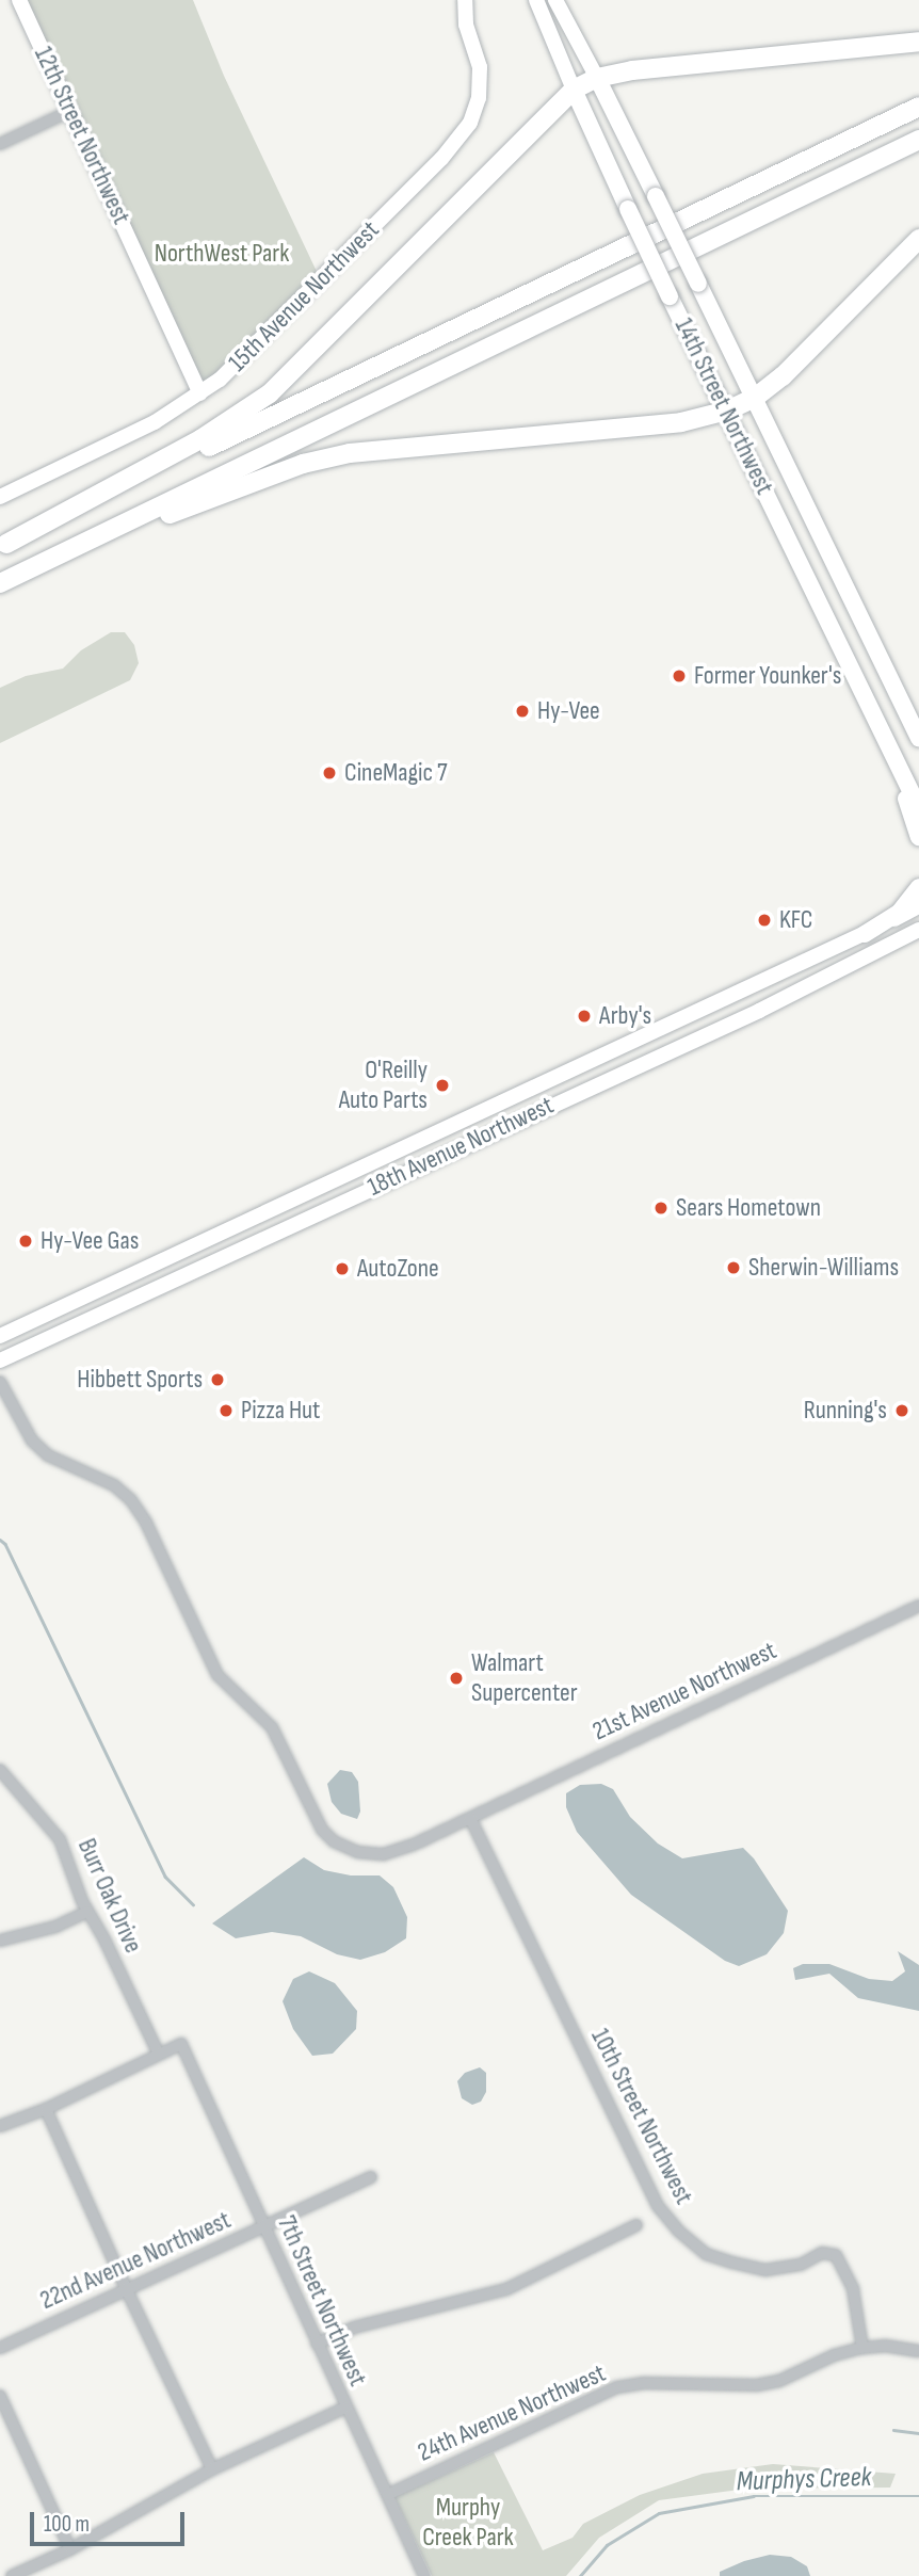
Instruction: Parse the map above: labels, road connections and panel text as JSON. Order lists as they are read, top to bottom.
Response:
{
  "streets": {
    "main road": ["14th Street Northwest"],
    "street": [
      "12th Street Northwest",
      "15th Avenue Northwest",
      "18th Avenue Northwest",
      "21st Avenue Northwest",
      "Burr Oak Drive",
      "10th Street Northwest",
      "22nd Avenue Northwest",
      "7th Street Northwest",
      "24th Avenue Northwest"
    ]
  },
  "crossings": [
    ["12th Street Northwest", "15th Avenue Northwest"],
    ["21st Avenue Northwest", "10th Street Northwest"],
    ["Burr Oak Drive", "7th Street Northwest"],
    ["10th Street Northwest", "24th Avenue Northwest"],
    ["22nd Avenue Northwest", "7th Street Northwest"],
    ["7th Street Northwest", "24th Avenue Northwest"]
  ],
  "water": ["Murphys Creek"],
  "parks": ["NorthWest Park", "Murphy Creek Park"],
  "places": [
    "Former Younker's",
    "Hy-Vee",
    "CineMagic 7",
    "KFC",
    "Arby's",
    "O'Reilly Auto Parts",
    "Sears Hometown",
    "Hy-Vee Gas",
    "Sherwin-Williams",
    "AutoZone",
    "Hibbett Sports",
    "Pizza Hut",
    "Running's",
    "Walmart Supercenter"
  ],
  "scale_bar": "100 m"
}
